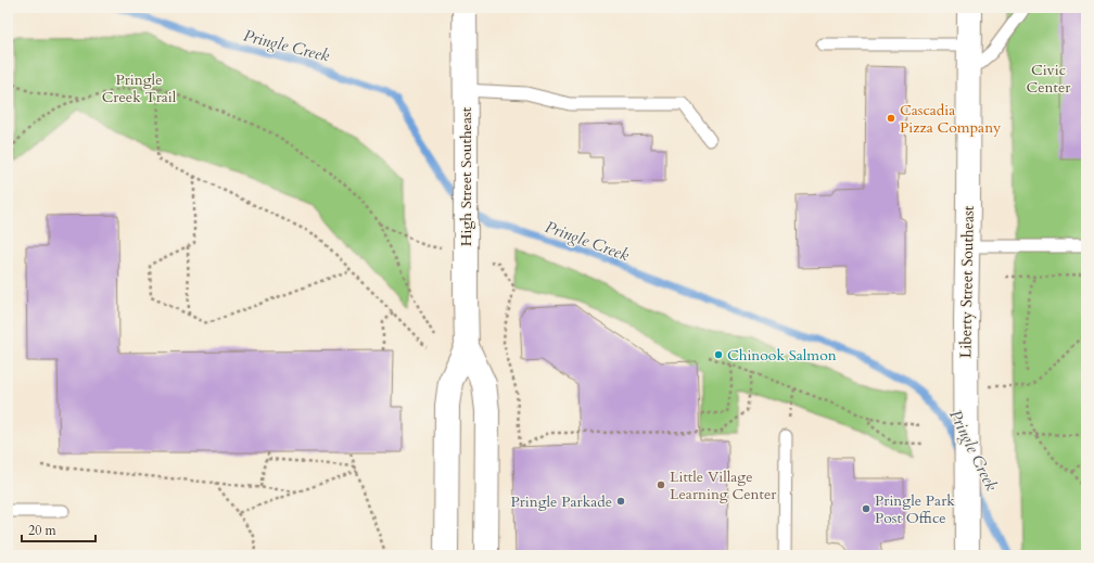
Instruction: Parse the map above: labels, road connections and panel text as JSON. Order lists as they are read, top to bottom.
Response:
{
  "streets": {
    "street": ["High Street Southeast", "Liberty Street Southeast"]
  },
  "water": ["Pringle Creek"],
  "parks": ["Civic Center", "Pringle Creek Trail"],
  "places": [
    "Cascadia Pizza Company",
    "Chinook Salmon",
    "Little Village Learning Center",
    "Pringle Parkade",
    "Pringle Park Post Office"
  ],
  "scale_bar": "20 m"
}
